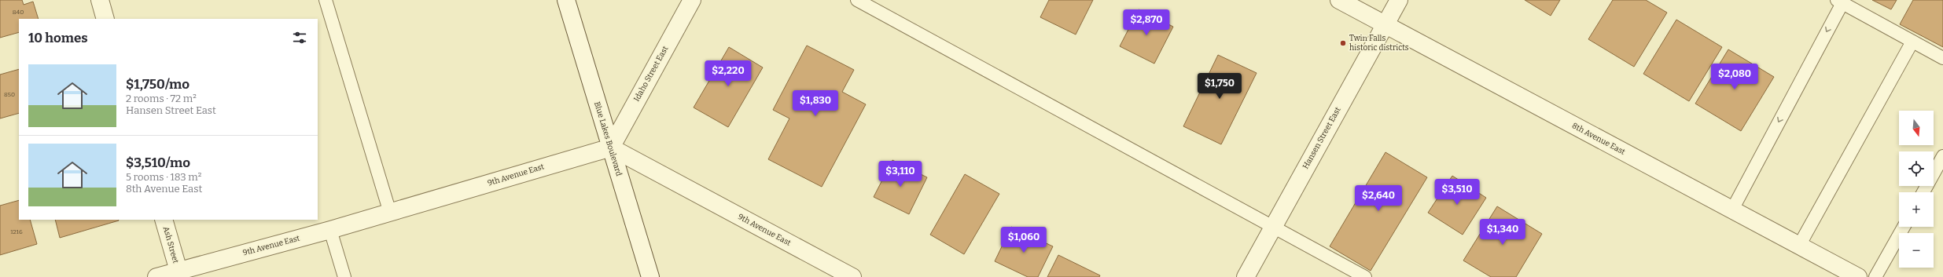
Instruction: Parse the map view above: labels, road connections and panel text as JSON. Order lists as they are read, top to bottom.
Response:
{
  "streets": {
    "street": [
      "Idaho Street East",
      "Hansen Street East",
      "Blue Lakes Boulevard",
      "8th Avenue East",
      "9th Avenue East",
      "Ash Street"
    ]
  },
  "crossings": [
    ["Idaho Street East", "Blue Lakes Boulevard"],
    ["Idaho Street East", "9th Avenue East"],
    ["Hansen Street East", "8th Avenue East"],
    ["Blue Lakes Boulevard", "9th Avenue East"],
    ["9th Avenue East", "Ash Street"]
  ],
  "places": ["Twin Falls historic districts"],
  "house_numbers": ["840", "850", "1216"],
  "north": "bottom",
  "page": {
    "price": [
      "$2,870",
      "$2,220",
      "$2,080",
      "$1,750",
      "$1,830",
      "$3,110",
      "$3,510",
      "$2,640",
      "$1,340",
      "$1,060"
    ],
    "heading": "10 homes",
    "list": [
      {
        "name": "$1,750/mo",
        "note": "2 rooms · 72 m² · Hansen Street East"
      },
      {
        "name": "$3,510/mo",
        "note": "5 rooms · 183 m² · 8th Avenue East"
      }
    ],
    "map_buttons": ["+", "−"]
  }
}
